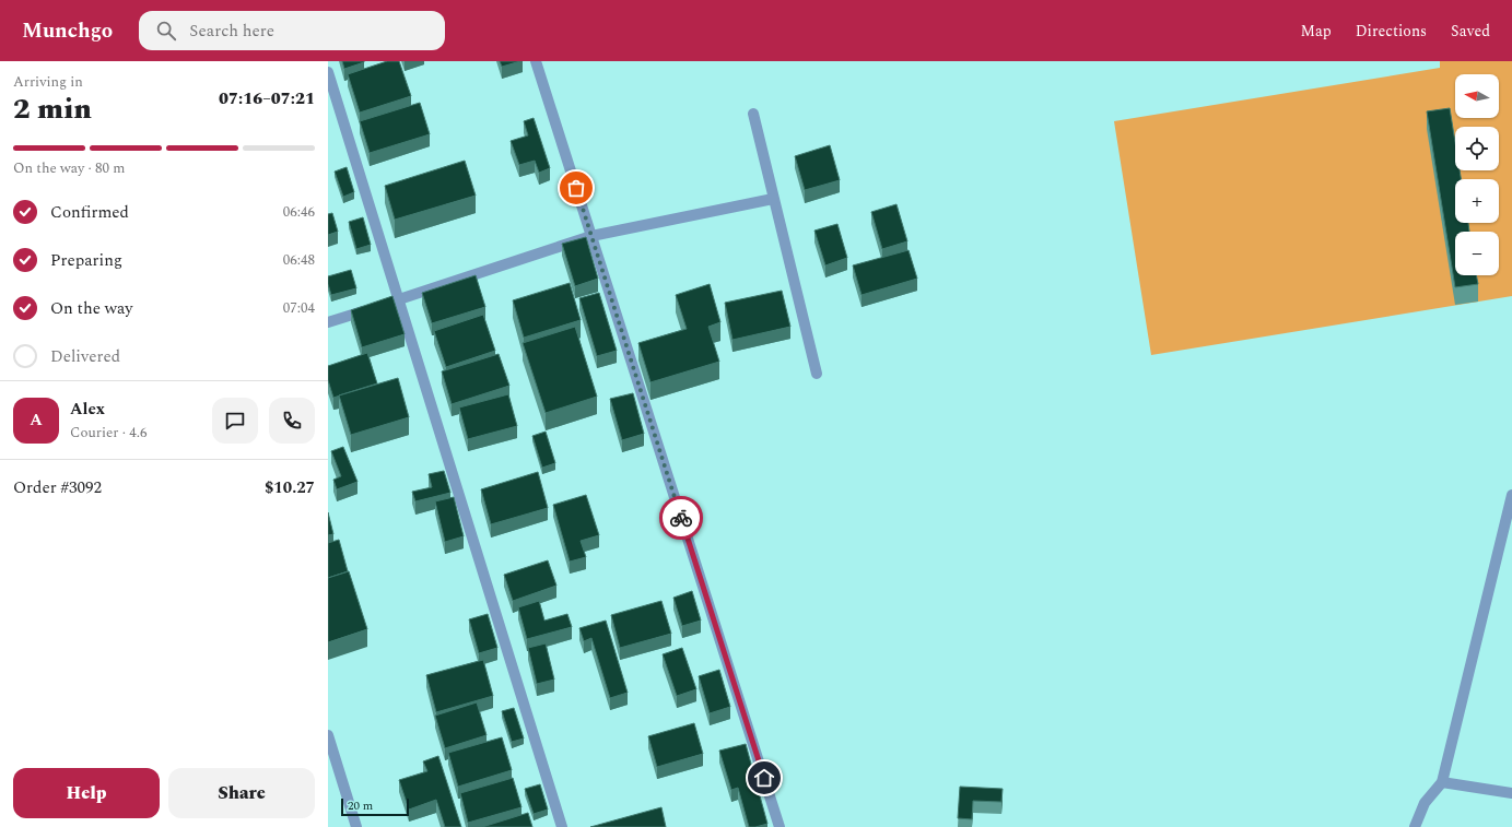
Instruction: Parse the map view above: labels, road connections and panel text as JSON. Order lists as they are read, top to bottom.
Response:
{
  "scale_bar": "20 m",
  "north": "left",
  "page": {
    "header": "Munchgo",
    "search": "Search here",
    "nav": ["Map", "Directions", "Saved"],
    "heading": ["2 min", "Arriving in", "07:16–07:21"],
    "panel": [
      "Alex",
      "Courier · 4.6",
      "Order #3092",
      "$10.27"
    ],
    "map_buttons": ["+", "−"],
    "bar": "On the way · 80 m",
    "list": [
      ["Confirmed", "06:46"],
      ["Preparing", "06:48"],
      ["On the way", "07:04"],
      "Delivered"
    ],
    "round": "A",
    "buttons": ["Help", "Share"],
    "scale": "20 m"
  }
}
